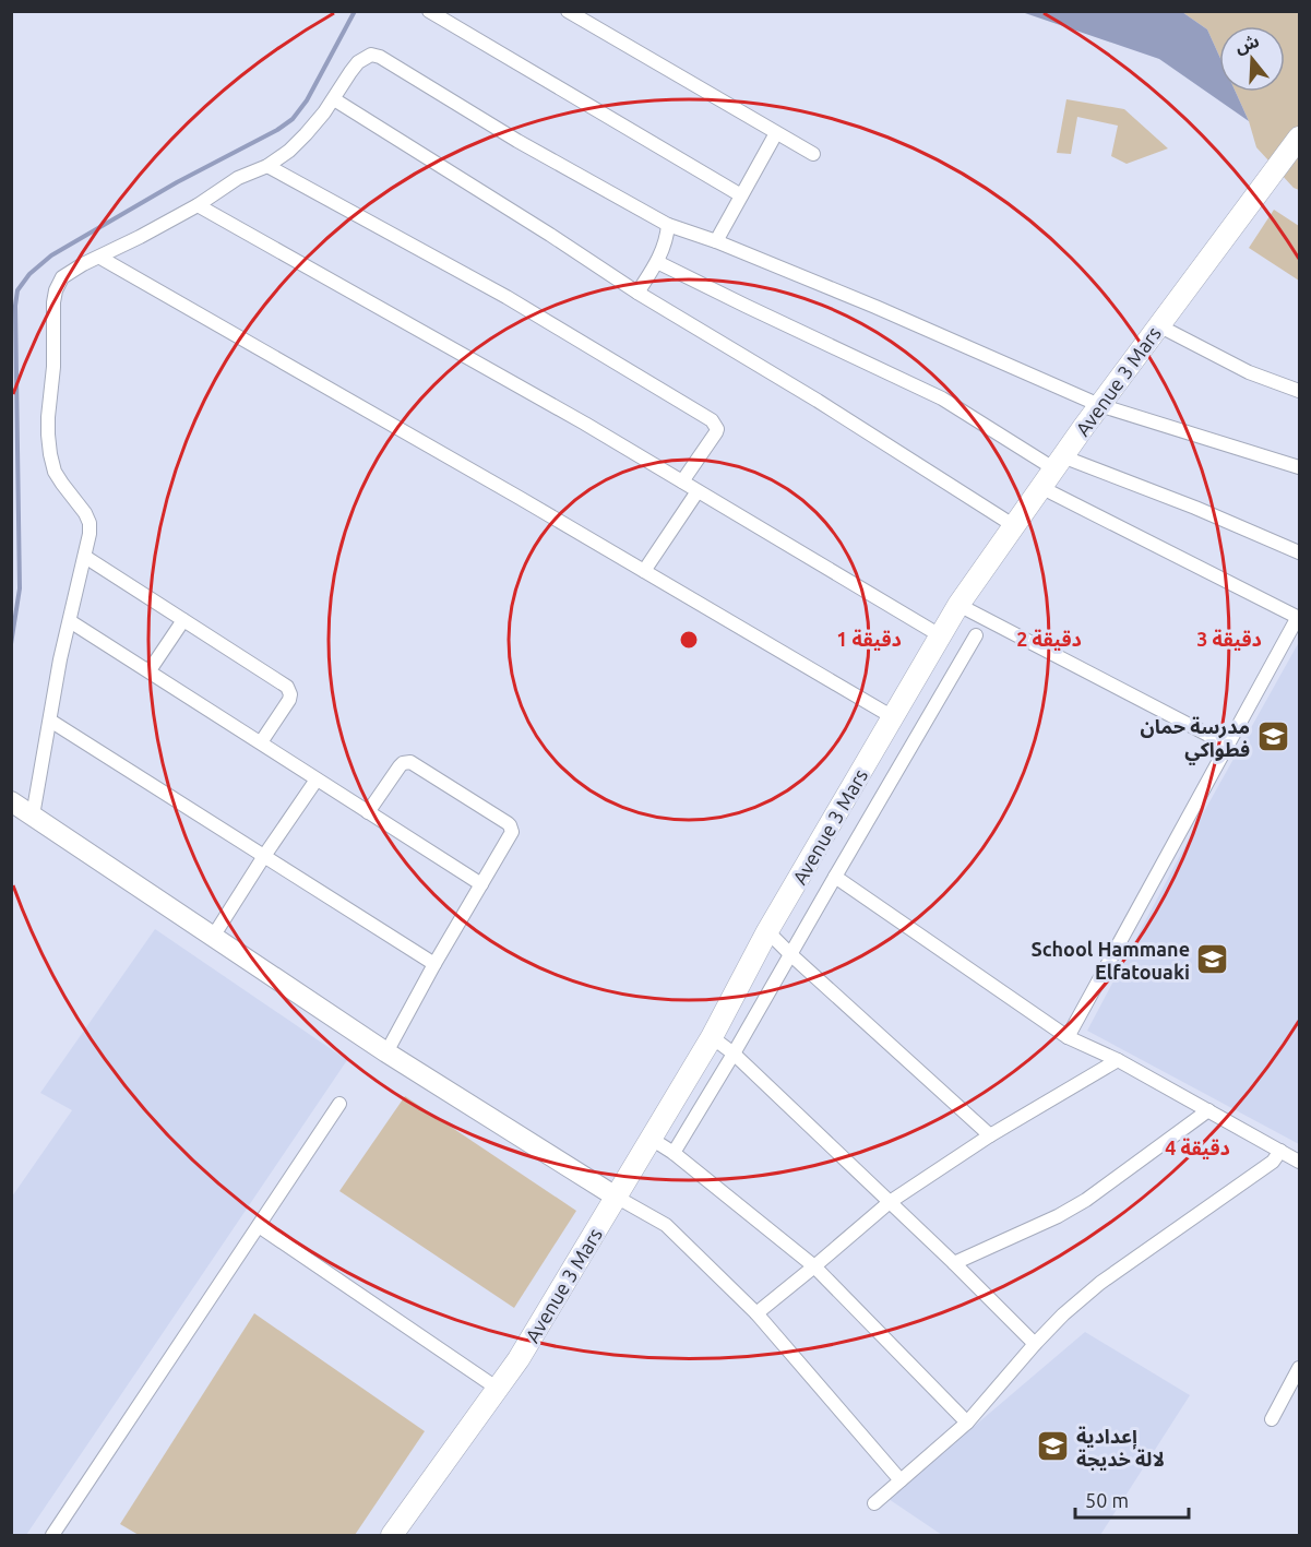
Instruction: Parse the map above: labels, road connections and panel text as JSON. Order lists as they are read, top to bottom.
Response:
{
  "streets": {
    "main road": ["Avenue 3 Mars"]
  },
  "places": {
    "school or university": ["مدرسة حمان فطواكي", "School Hammane Elfatouaki", "إعدادية لالة خديجة"]
  },
  "scale_bar": "50 m",
  "north": "top",
  "rings": [
    "1 دقيقة",
    "2 دقيقة",
    "3 دقيقة",
    "4 دقيقة"
  ]
}
